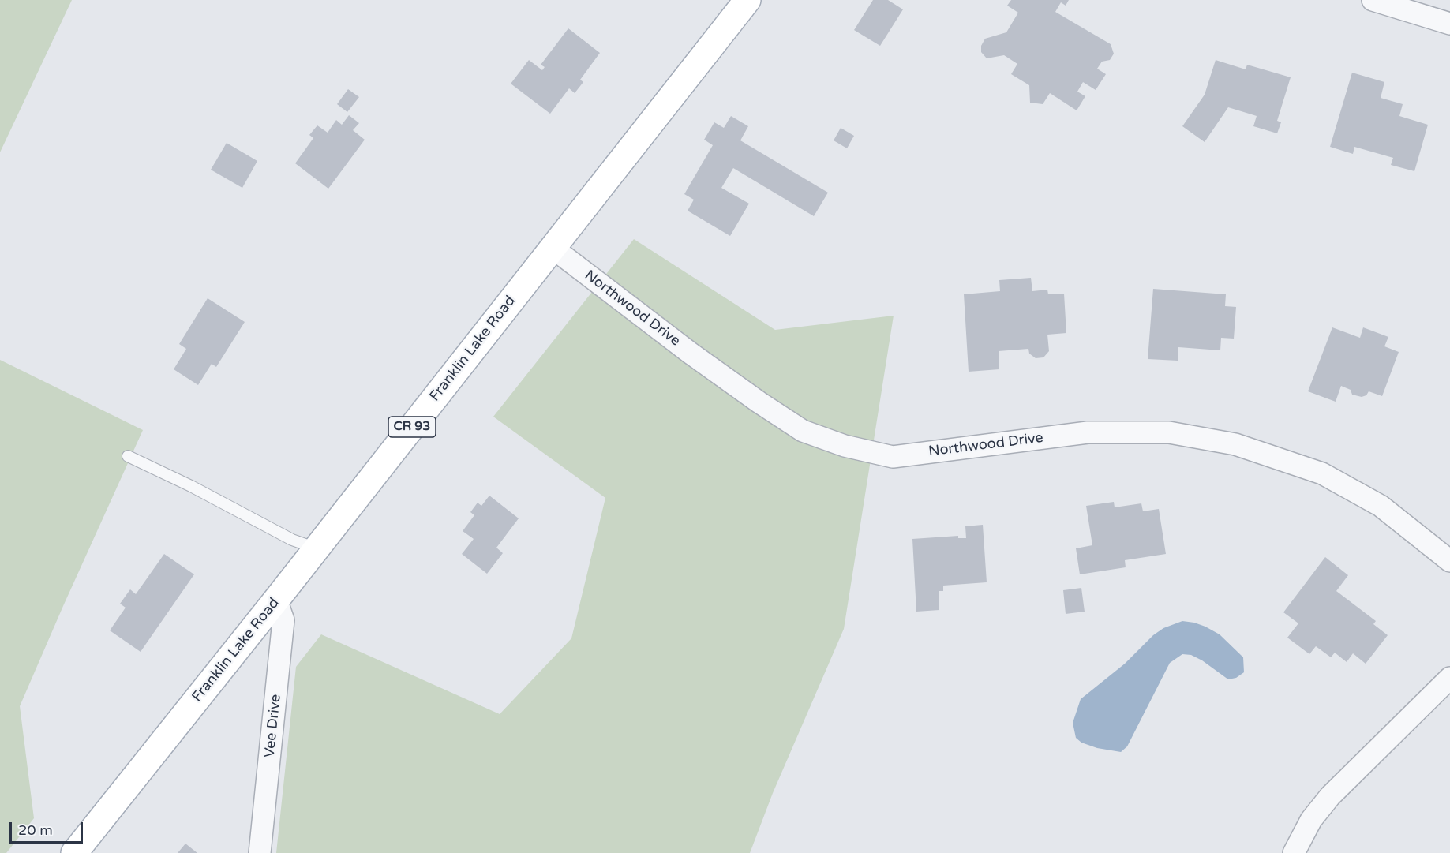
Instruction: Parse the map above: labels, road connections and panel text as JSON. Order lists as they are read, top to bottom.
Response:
{
  "streets": {
    "main road": ["Franklin Lake Road", "CR 93"],
    "street": ["Northwood Drive", "Vee Drive"]
  },
  "crossings": [
    ["Northwood Drive", "Franklin Lake Road"],
    ["Franklin Lake Road", "Vee Drive"]
  ],
  "scale_bar": "20 m"
}
